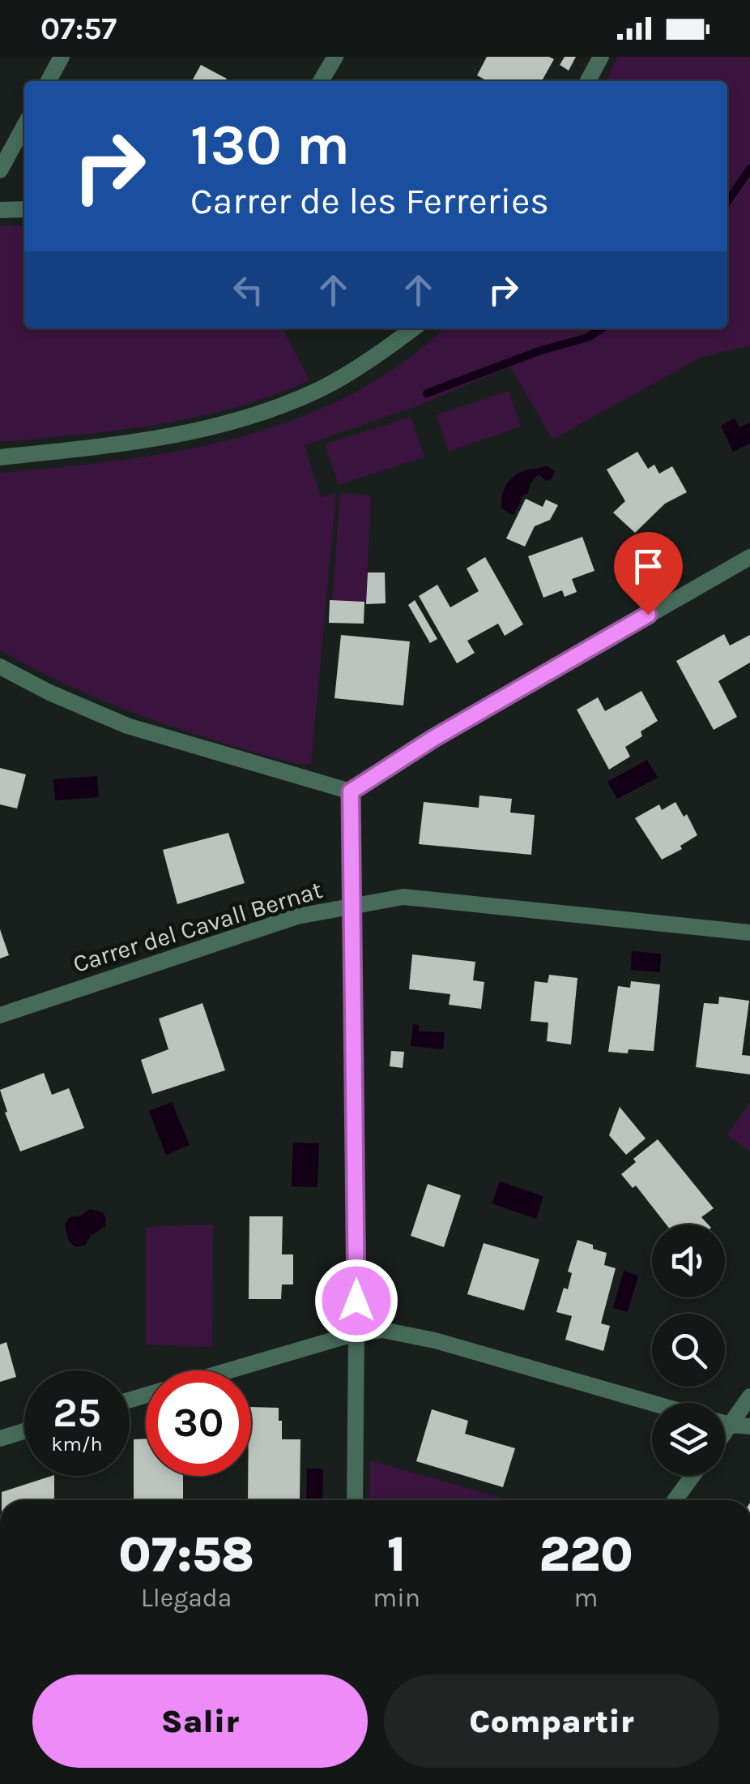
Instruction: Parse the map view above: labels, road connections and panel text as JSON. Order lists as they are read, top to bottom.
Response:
{
  "streets": {
    "street": ["Carrer del Cavall Bernat"]
  },
  "page": {
    "status": "07:57",
    "turn": ["130 m", "Carrer de les Ferreries"],
    "speed": "25 km/h",
    "limit": "30",
    "eta": [
      "07:58",
      "Llegada",
      "1",
      "min",
      "220",
      "m"
    ],
    "buttons": ["Salir", "Compartir"]
  }
}
